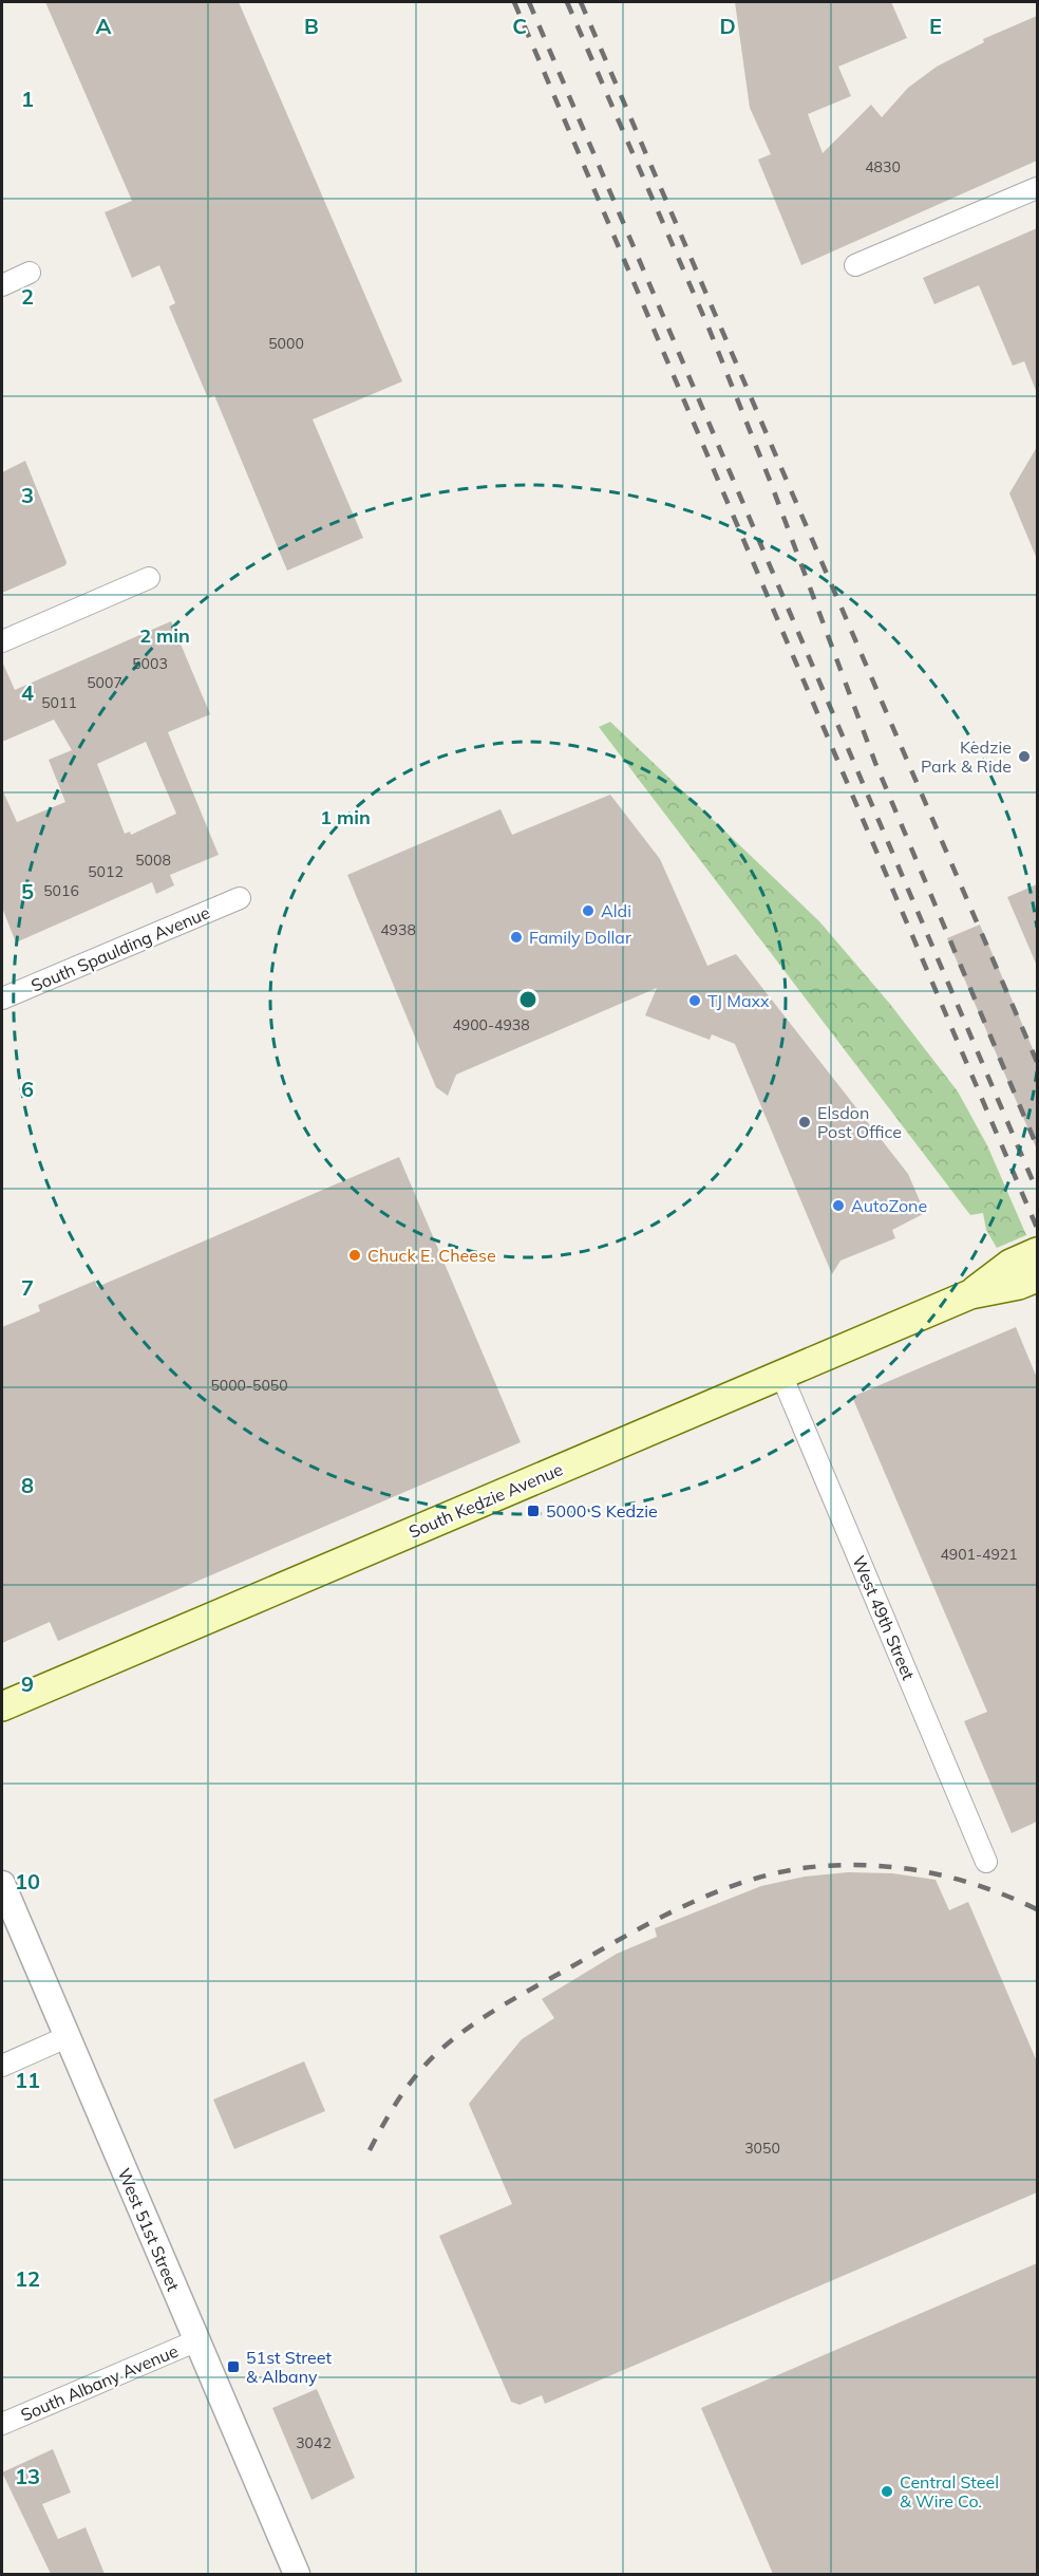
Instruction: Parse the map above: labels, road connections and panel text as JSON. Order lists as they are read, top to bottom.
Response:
{
  "streets": {
    "main road": ["South Kedzie Avenue"],
    "street": [
      "South Spaulding Avenue",
      "West 49th Street",
      "West 51st Street",
      "South Albany Avenue"
    ]
  },
  "crossings": [
    ["South Kedzie Avenue", "West 49th Street"],
    ["West 51st Street", "South Albany Avenue"]
  ],
  "places": {
    "other": [
      "Kedzie Park & Ride",
      "Aldi",
      "Family Dollar",
      "TJ Maxx",
      "Elsdon Post Office",
      "AutoZone",
      "Chuck E. Cheese",
      "Central Steel & Wire Co."
    ],
    "transit": ["5000 S Kedzie", "51st Street & Albany"]
  },
  "house_numbers": [
    "4830",
    "5000",
    "5003",
    "5007",
    "5011",
    "5008",
    "5012",
    "5016",
    "4938",
    "4900-4938",
    "5000-5050",
    "4901-4921",
    "3050",
    "3042"
  ],
  "grid": {
    "columns": [
      "A",
      "B",
      "C",
      "D",
      "E"
    ],
    "rows": [
      "1",
      "2",
      "3",
      "4",
      "5",
      "6",
      "7",
      "8",
      "9",
      "10",
      "11",
      "12",
      "13"
    ]
  },
  "rings": ["2 min", "1 min"]
}
